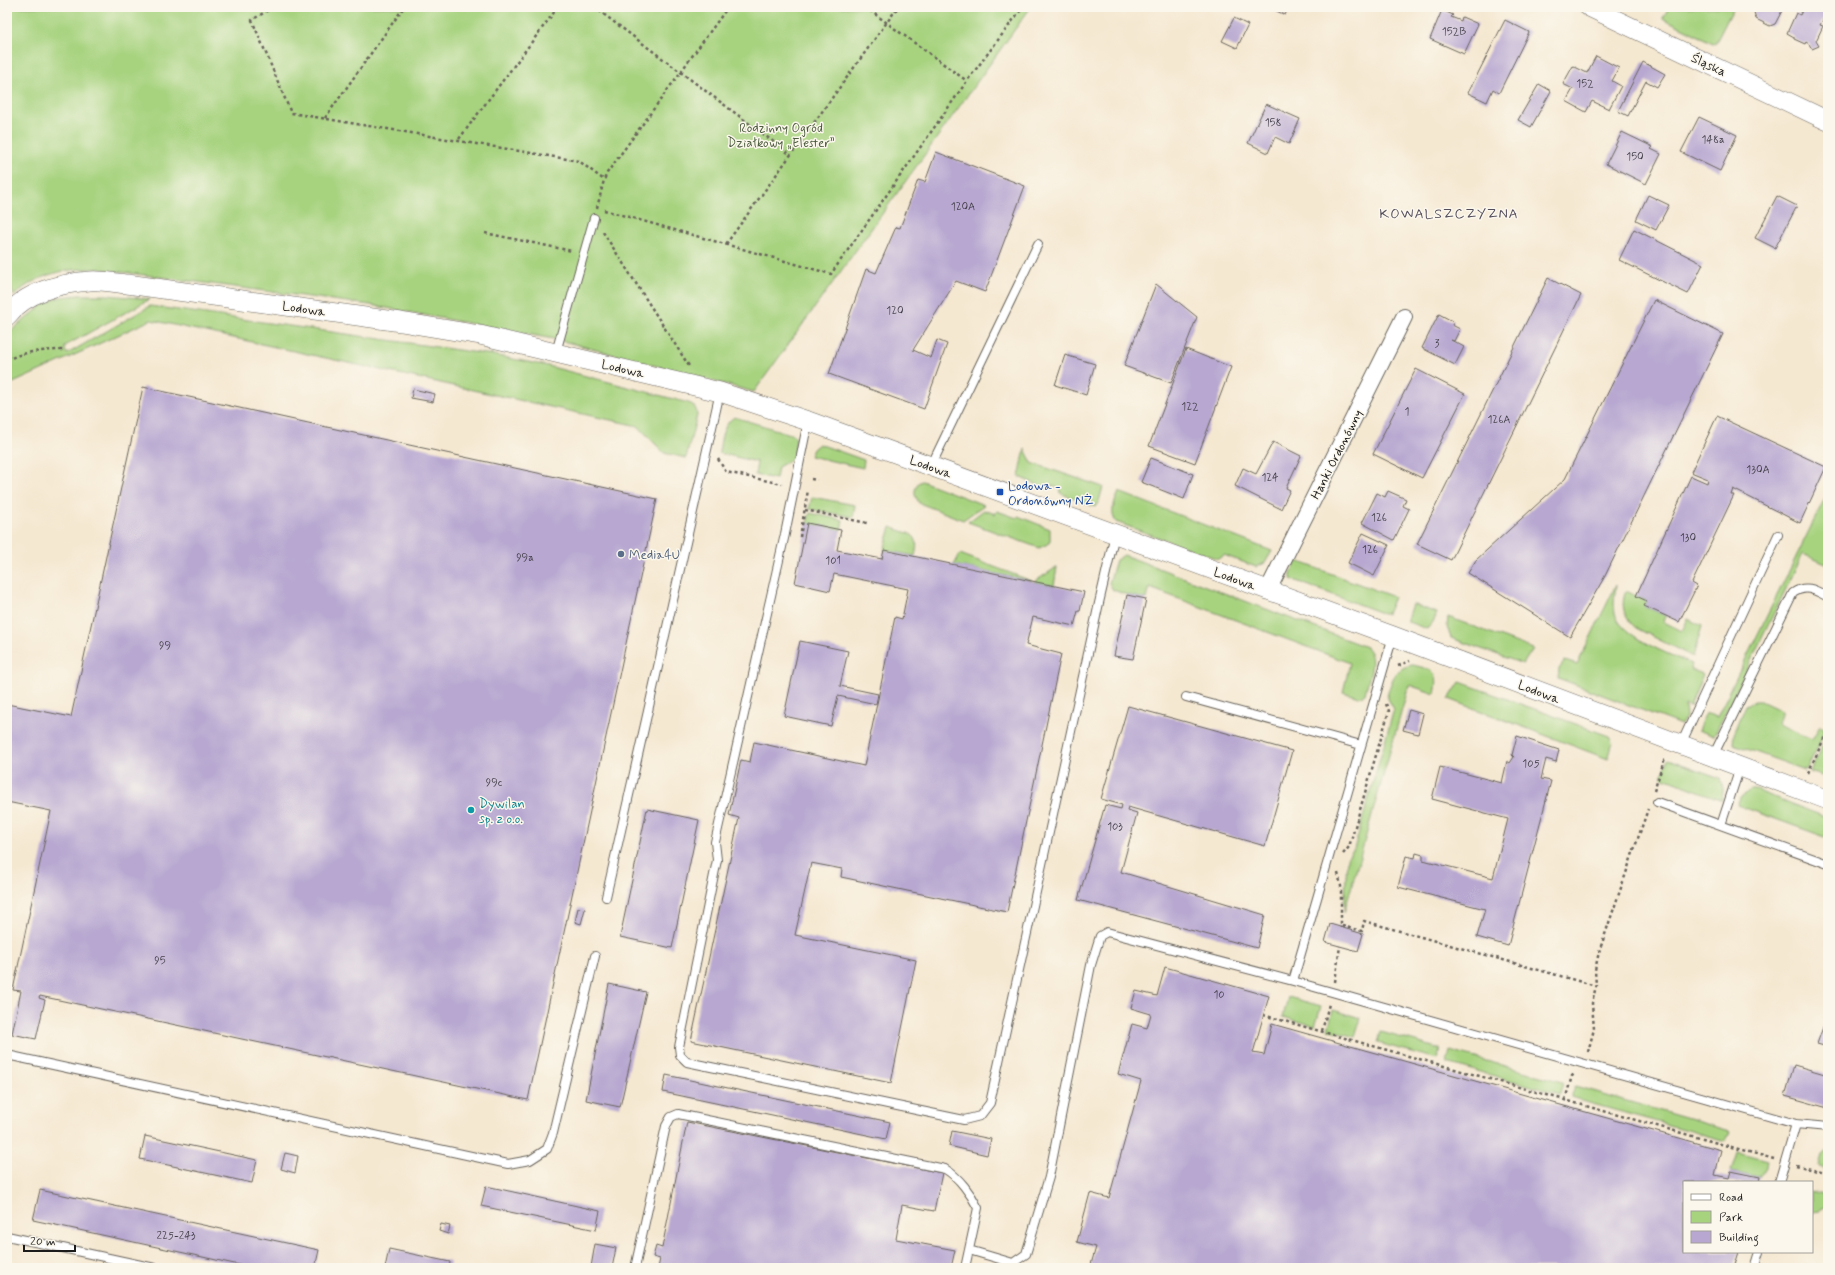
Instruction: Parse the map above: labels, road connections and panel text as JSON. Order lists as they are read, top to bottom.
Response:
{
  "streets": {
    "street": ["Śląska", "Lodowa", "Hanki Ordonówny"]
  },
  "crossings": [
    ["Lodowa", "Hanki Ordonówny"]
  ],
  "districts": ["KOWALSZCZYZNA"],
  "parks": ["Rodzinny Ogród Działkowy „Elester”"],
  "places": {
    "transit": ["Lodowa - Ordonówny NŻ"],
    "other": ["Media4U", "Dywilan sp. z o.o."]
  },
  "house_numbers": [
    "152B",
    "152",
    "158",
    "148a",
    "150",
    "120A",
    "120",
    "3",
    "122",
    "1",
    "126A",
    "130A",
    "124",
    "126",
    "130",
    "126",
    "99a",
    "101",
    "99",
    "105",
    "99c",
    "103",
    "95",
    "10",
    "225-243"
  ],
  "legend": ["Road", "Park", "Building"],
  "scale_bar": "20 m"
}
